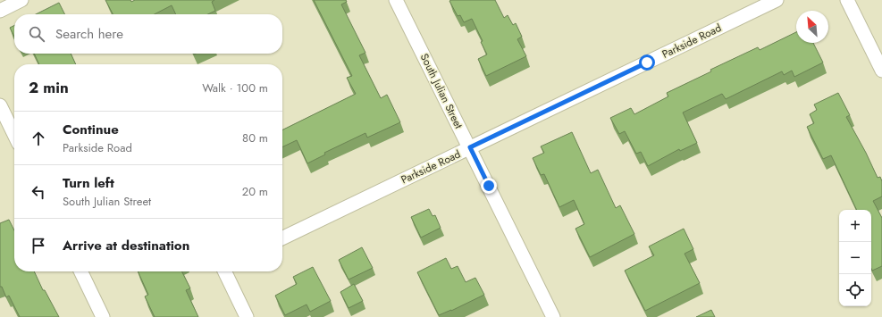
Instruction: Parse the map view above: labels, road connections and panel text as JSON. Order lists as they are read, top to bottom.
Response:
{
  "streets": {
    "street": ["Parkside Road", "South Julian Street"]
  },
  "crossings": [
    ["Parkside Road", "South Julian Street"]
  ],
  "north": "top left",
  "page": {
    "search": "Search here",
    "heading": ["2 min", "Walk · 100 m"],
    "list": [
      ["Continue", "Parkside Road", "80 m"],
      ["Turn left", "South Julian Street", "20 m"],
      "Arrive at destination"
    ],
    "map_buttons": ["+", "−"]
  }
}
